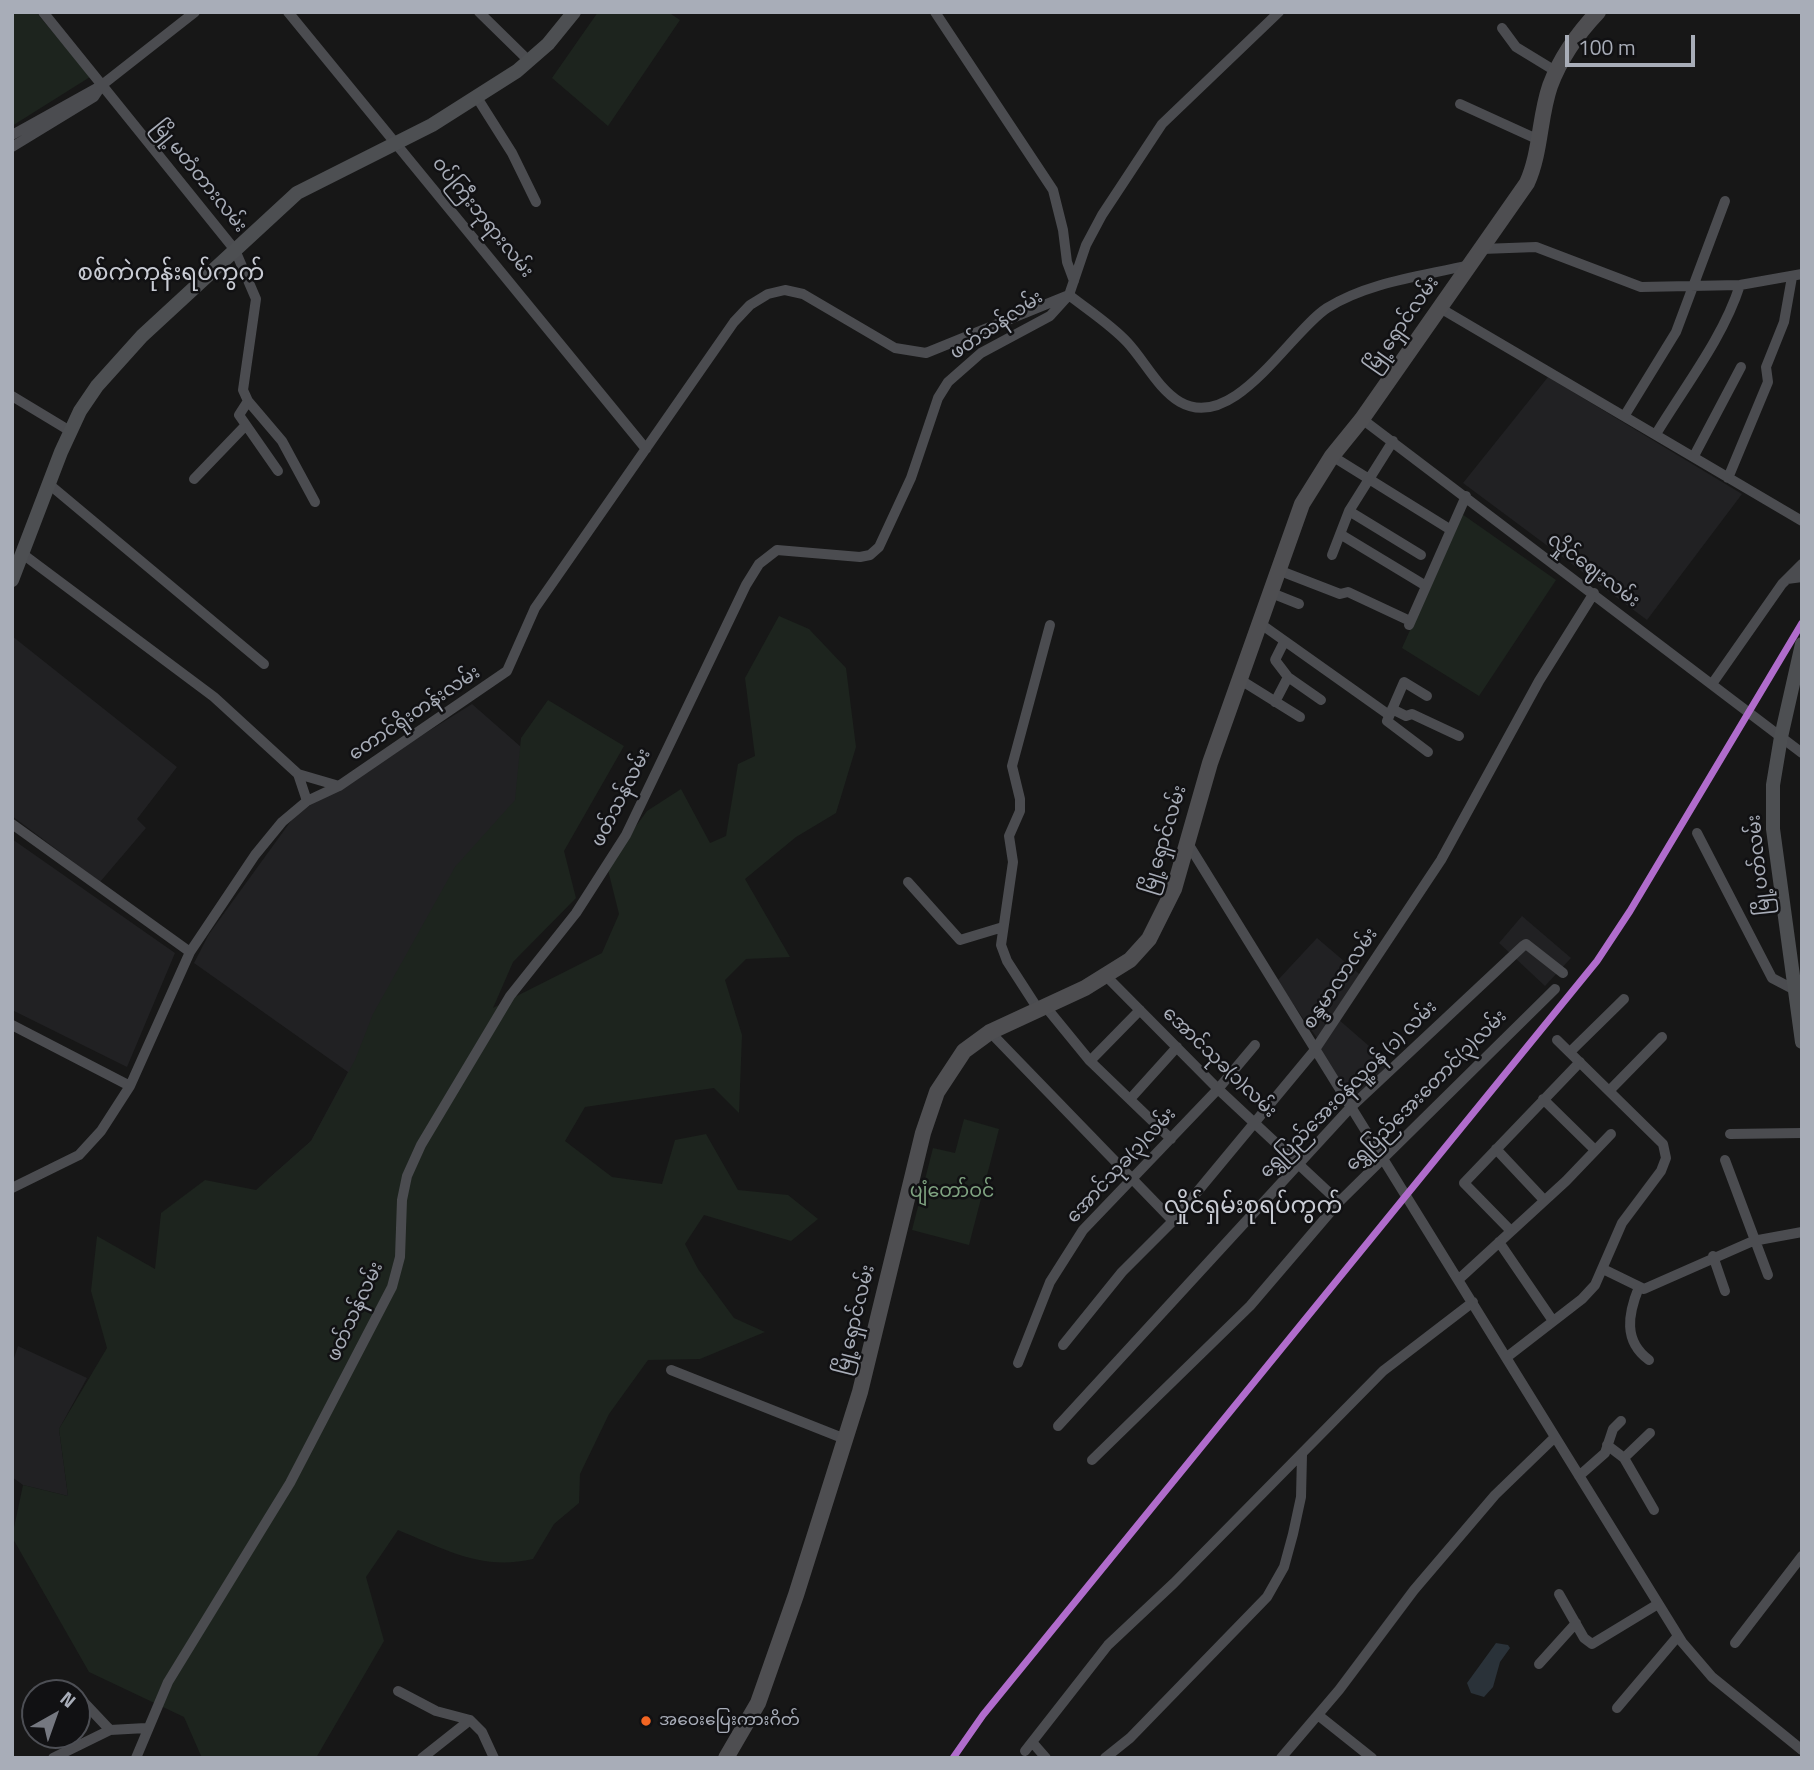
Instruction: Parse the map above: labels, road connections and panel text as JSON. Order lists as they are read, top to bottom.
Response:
{
  "streets": {
    "highway": ["မြို့ရှောင်လမ်း"],
    "main road": ["မြို့ပတ်လမ်း"],
    "street": [
      "မြို့မတံတားလမ်း",
      "ဝပ်ကြီးဘုရားလမ်း",
      "ဖတ်သန်လမ်း",
      "လှိုင်ဈေးလမ်း",
      "တောင်ရိုးတန်းလမ်း",
      "စန္ဒမာလာလမ်း",
      "အောင်သုခ(၁)လမ်း",
      "ရွှေပြည်အေးဝန်လူ့ဝန် (၁) လမ်း",
      "ရွှေပြည်အေးတောင်(၃)လမ်း",
      "အောင်သုခ(၃)လမ်း"
    ]
  },
  "crossings": [
    ["ဝပ်ကြီးဘုရားလမ်း", "တောင်ရိုးတန်းလမ်း"],
    ["မြို့ရှောင်လမ်း", "လှိုင်ဈေးလမ်း"],
    ["မြို့ရှောင်လမ်း", "အောင်သုခ(၁)လမ်း"],
    ["ဖတ်သန်လမ်း", "တောင်ရိုးတန်းလမ်း"],
    ["လှိုင်ဈေးလမ်း", "မြို့ပတ်လမ်း"],
    ["လှိုင်ဈေးလမ်း", "စန္ဒမာလာလမ်း"],
    ["စန္ဒမာလာလမ်း", "အောင်သုခ(၁)လမ်း"],
    ["အောင်သုခ(၁)လမ်း", "ရွှေပြည်အေးဝန်လူ့ဝန် (၁) လမ်း"],
    ["အောင်သုခ(၁)လမ်း", "ရွှေပြည်အေးတောင်(၃)လမ်း"],
    ["အောင်သုခ(၁)လမ်း", "အောင်သုခ(၃)လမ်း"]
  ],
  "districts": ["စစ်ကဲကုန်းရပ်ကွက်", "လှိုင်ရှမ်းစုရပ်ကွက်"],
  "parks": ["ပျံတော်ဝင်"],
  "places": ["အဝေးပြေးကားဂိတ်"],
  "scale_bar": "100 m",
  "north": "top right"
}
